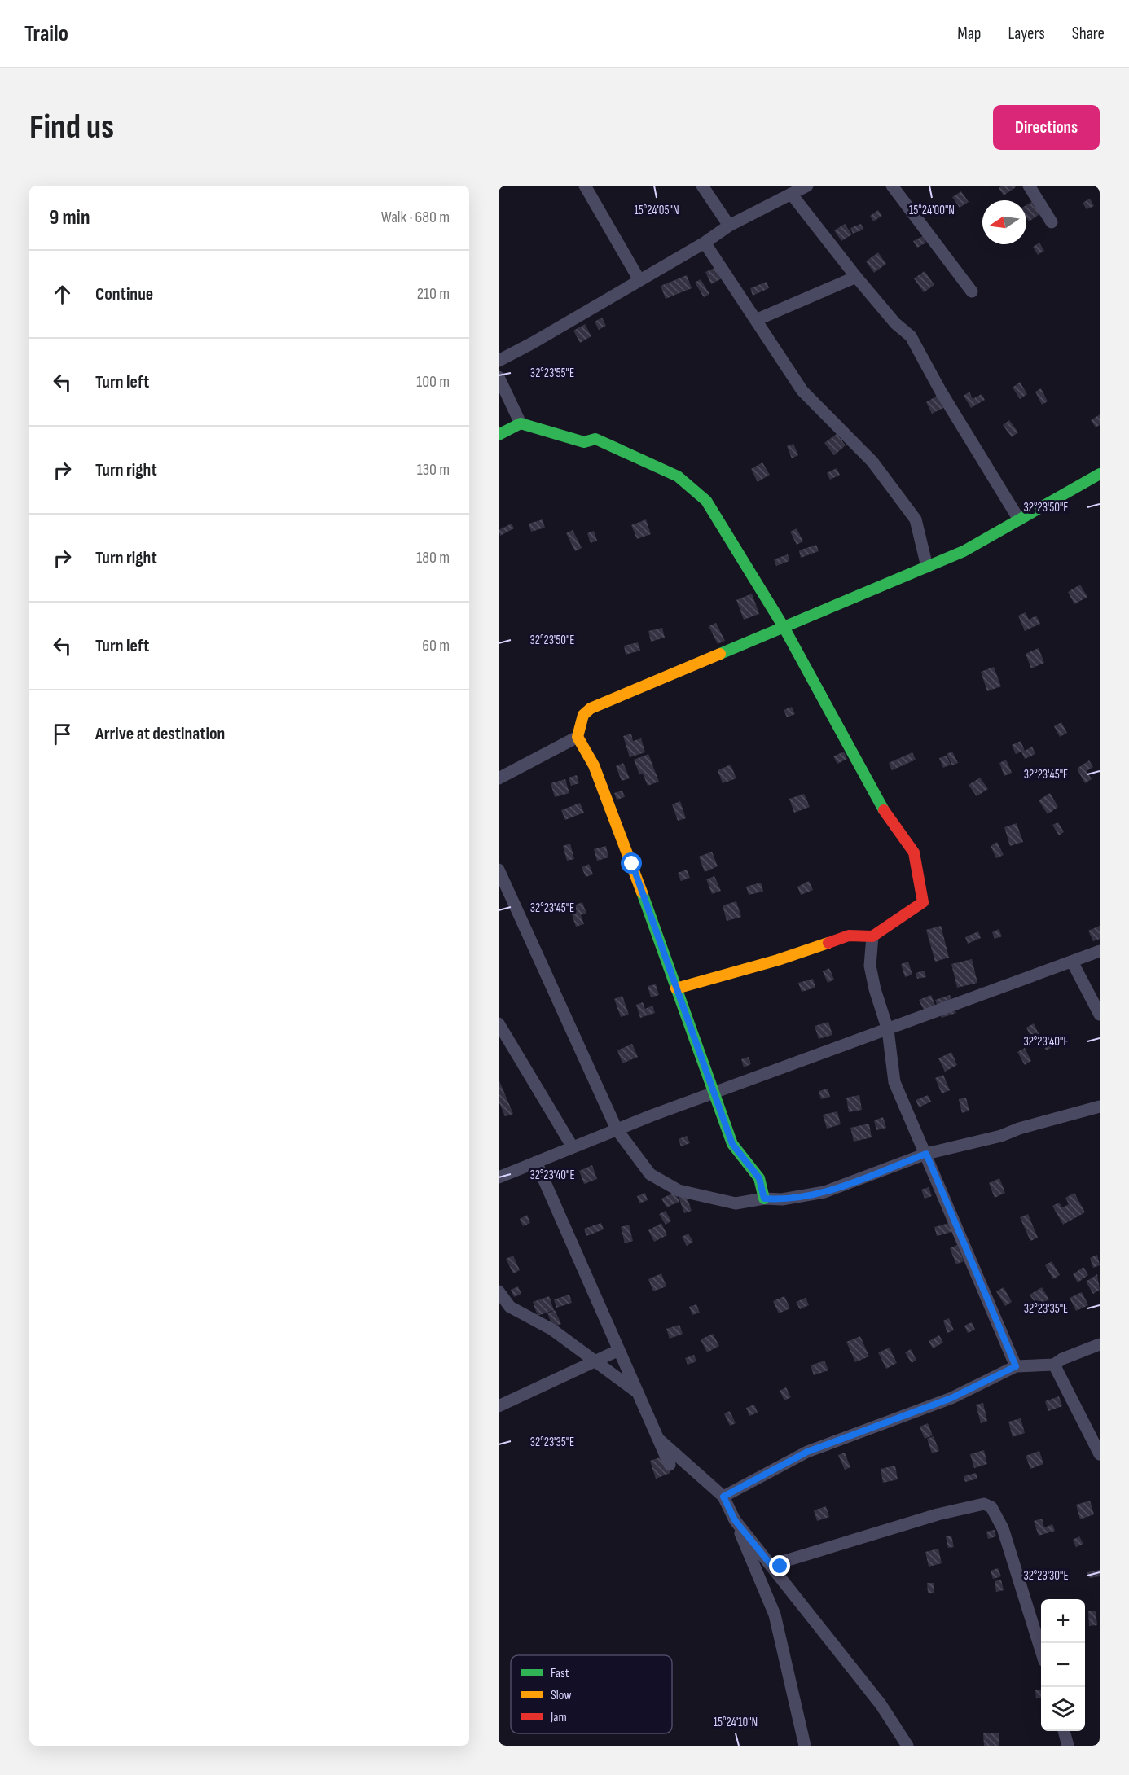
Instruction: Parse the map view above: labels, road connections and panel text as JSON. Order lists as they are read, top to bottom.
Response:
{
  "legend": ["Fast", "Slow", "Jam"],
  "north": "left",
  "page": {
    "header": "Trailo",
    "nav": ["Map", "Layers", "Share"],
    "buttons": "Directions",
    "title": "Find us",
    "heading": ["9 min", "Walk · 680 m"],
    "list": [
      ["Continue", "210 m"],
      ["Turn left", "100 m"],
      ["Turn right", "130 m"],
      ["Turn right", "180 m"],
      ["Turn left", "60 m"],
      "Arrive at destination"
    ],
    "map_buttons": ["+", "−"]
  },
  "coordinates": [
    "15°24'05\"N",
    "15°24'00\"N",
    "32°23'55\"E",
    "32°23'50\"E",
    "32°23'45\"E",
    "32°23'40\"E",
    "32°23'35\"E",
    "32°23'30\"E",
    "15°24'10\"N"
  ]
}
